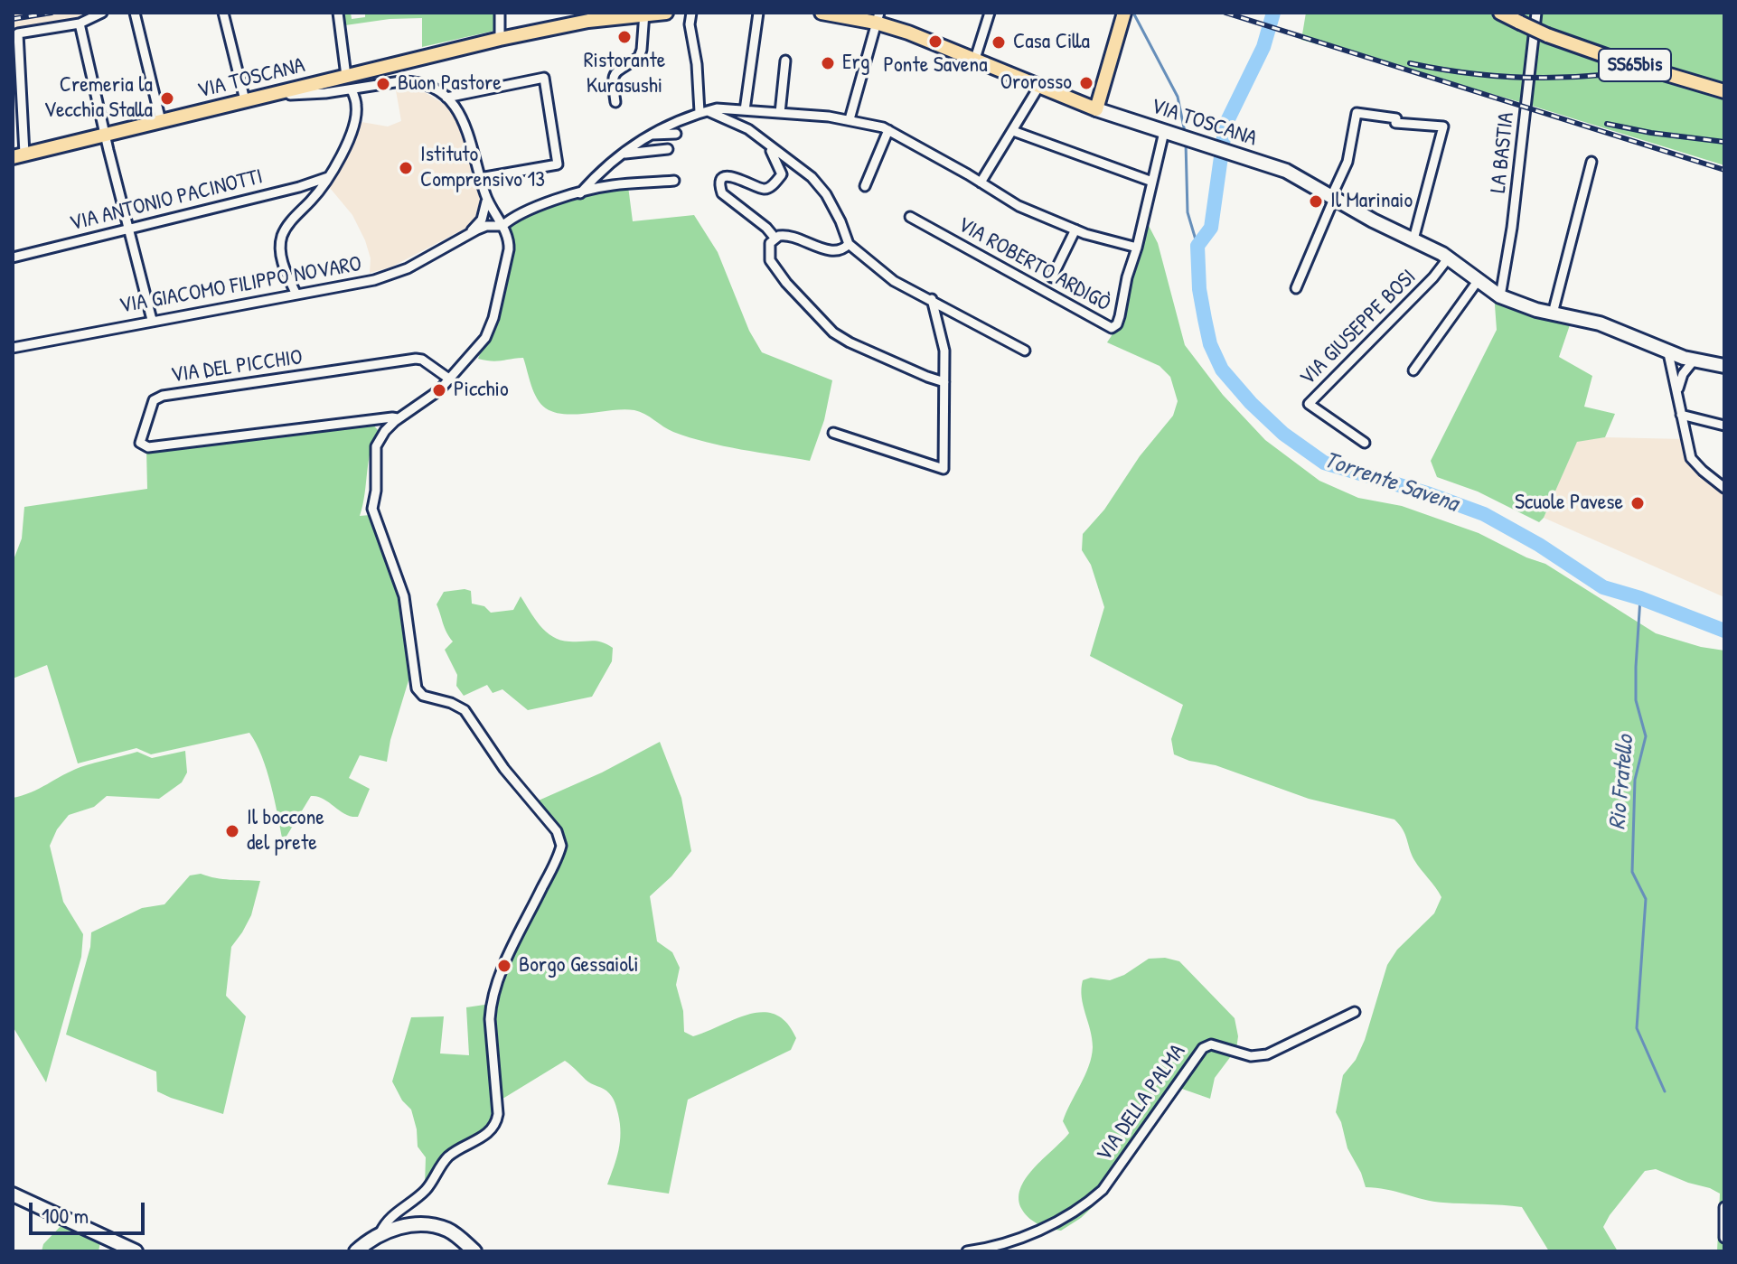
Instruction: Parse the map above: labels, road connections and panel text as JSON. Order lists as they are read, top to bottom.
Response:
{
  "streets": {
    "main road": ["SS65bis", "VIA TOSCANA"],
    "street": [
      "LA BASTIA",
      "VIA ANTONIO PACINOTTI",
      "VIA ROBERTO ARDIGÒ",
      "VIA GIACOMO FILIPPO NOVARO",
      "VIA GIUSEPPE BOSI",
      "VIA DEL PICCHIO",
      "VIA DELLA PALMA"
    ]
  },
  "crossings": [
    ["VIA TOSCANA", "LA BASTIA"],
    ["VIA TOSCANA", "VIA ROBERTO ARDIGÒ"],
    ["VIA TOSCANA", "VIA GIUSEPPE BOSI"]
  ],
  "water": ["Torrente Savena", "Rio Fratello"],
  "places": [
    "Ristorante Kurasushi",
    "Ponte Savena",
    "Casa Cilla",
    "Erg",
    "Ororosso",
    "Buon Pastore",
    "Cremeria la Vecchia Stalla",
    "Istituto Comprensivo 13",
    "Il Marinaio",
    "Picchio",
    "Scuole Pavese",
    "Il boccone del prete",
    "Borgo Gessaioli"
  ],
  "scale_bar": "100 m"
}
